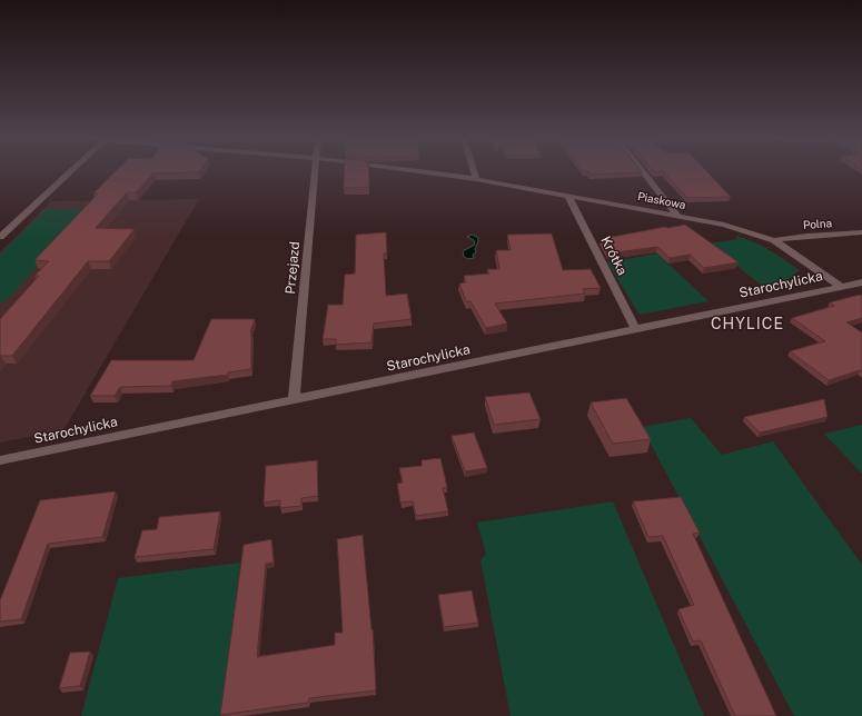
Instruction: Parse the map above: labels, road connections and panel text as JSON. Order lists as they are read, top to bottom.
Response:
{
  "streets": {
    "street": [
      "Piaskowa",
      "Polna",
      "Krótka",
      "Przejazd",
      "Starochylicka"
    ]
  },
  "crossings": [
    ["Piaskowa", "Polna"],
    ["Piaskowa", "Krótka"],
    ["Piaskowa", "Starochylicka"],
    ["Krótka", "Starochylicka"],
    ["Przejazd", "Starochylicka"]
  ],
  "districts": ["CHYLICE"]
}
